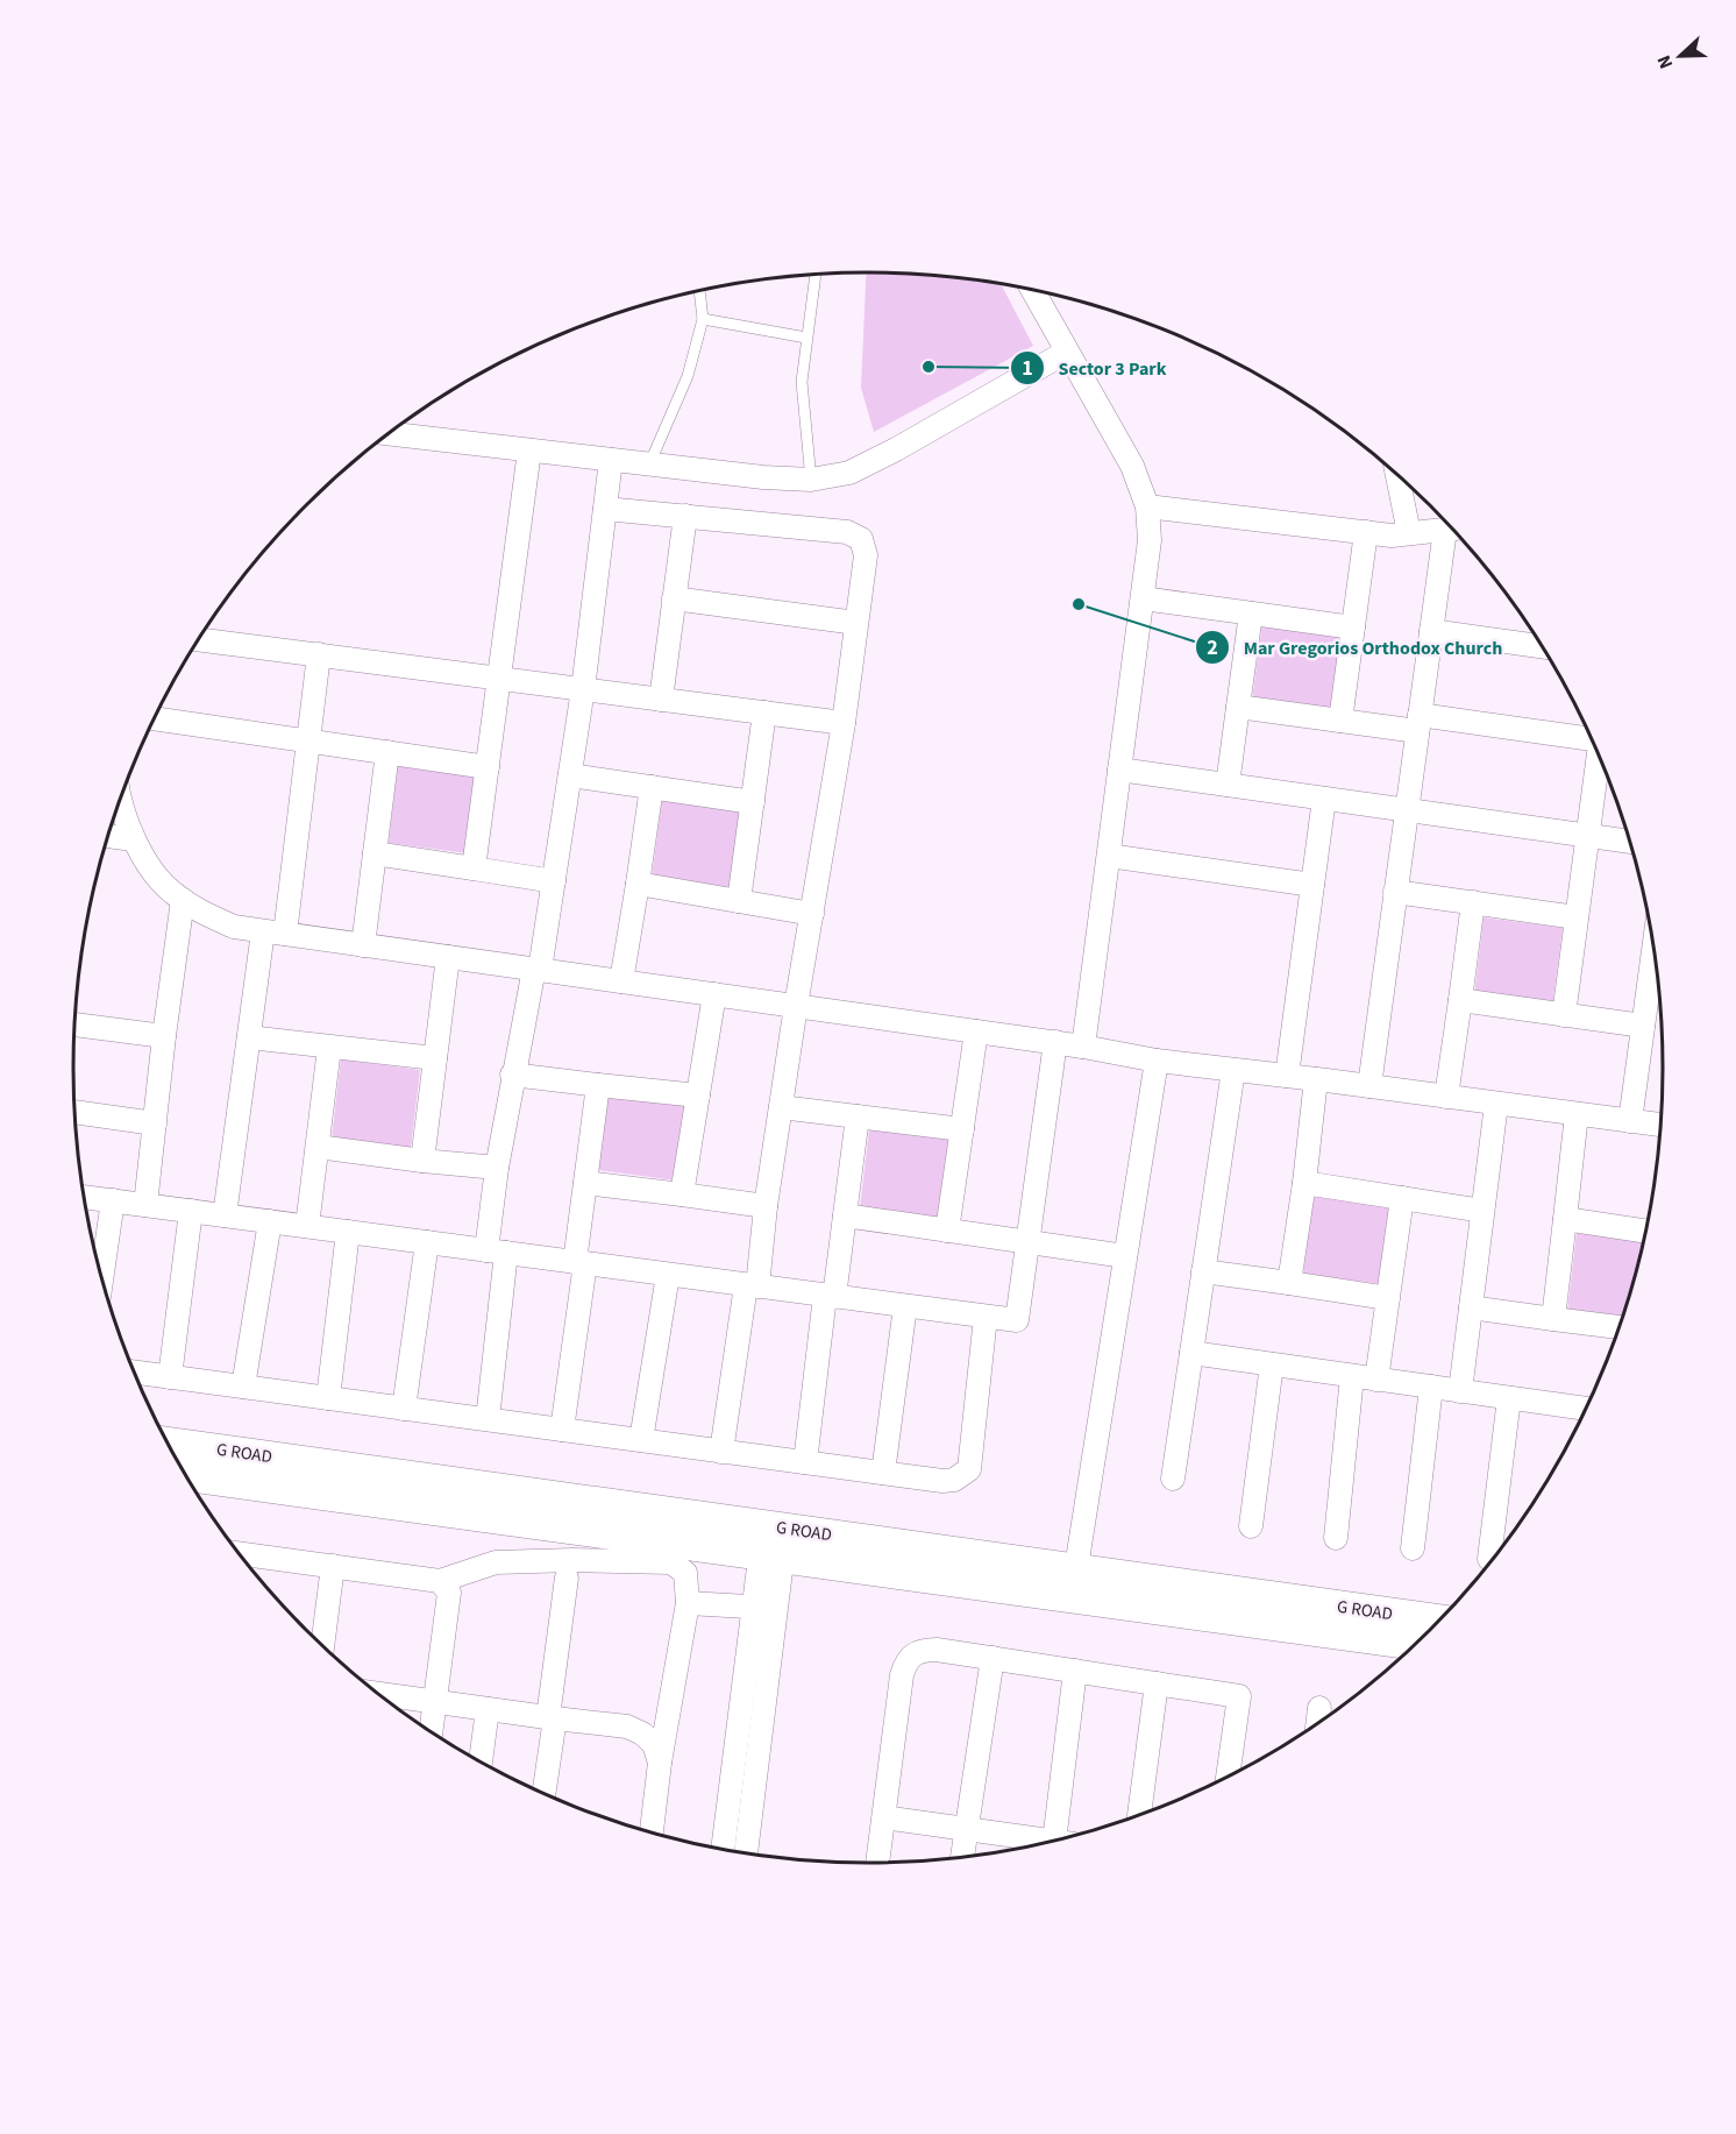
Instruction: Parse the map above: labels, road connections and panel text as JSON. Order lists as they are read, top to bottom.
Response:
{
  "streets": {
    "street": ["G ROAD"]
  },
  "places": ["Sector 3 Park", "Mar Gregorios Orthodox Church"],
  "north": "left"
}
